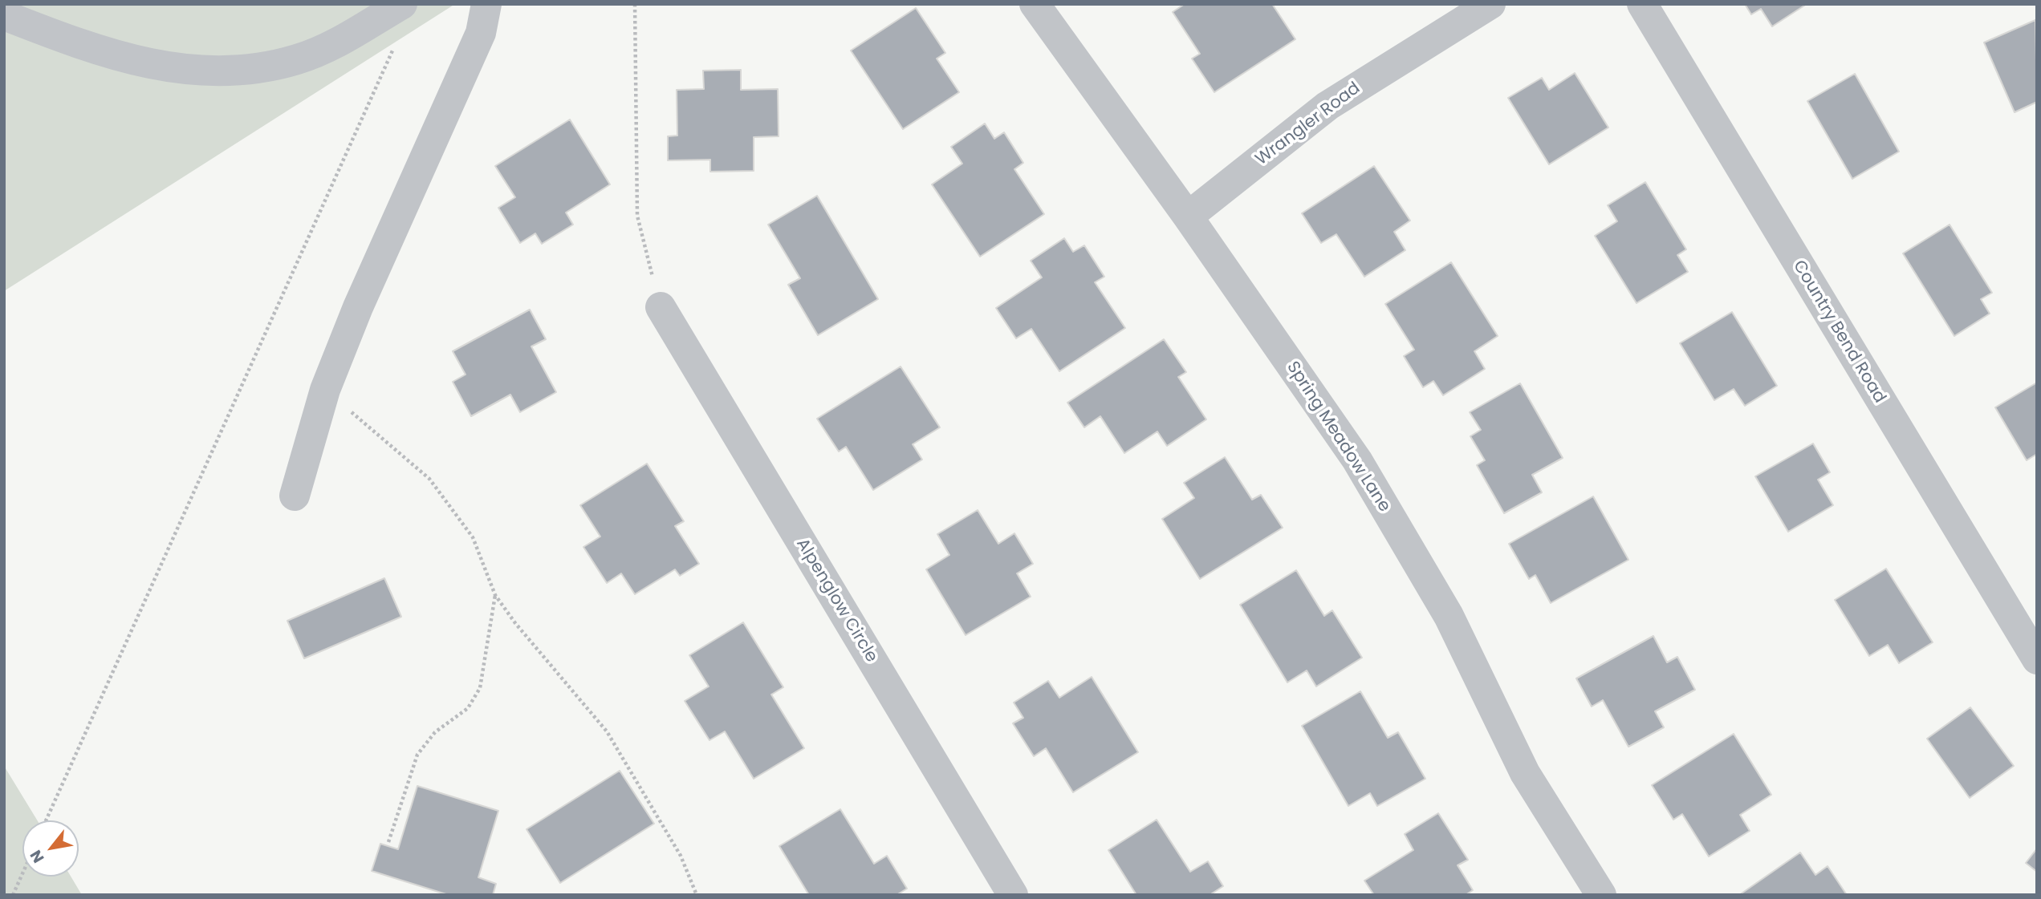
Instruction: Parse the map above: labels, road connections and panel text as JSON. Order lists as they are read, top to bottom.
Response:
{
  "streets": {
    "street": [
      "Wrangler Road",
      "Country Bend Road",
      "Spring Meadow Lane",
      "Alpenglow Circle"
    ]
  },
  "crossings": [
    ["Wrangler Road", "Spring Meadow Lane"]
  ],
  "north": "bottom left"
}
